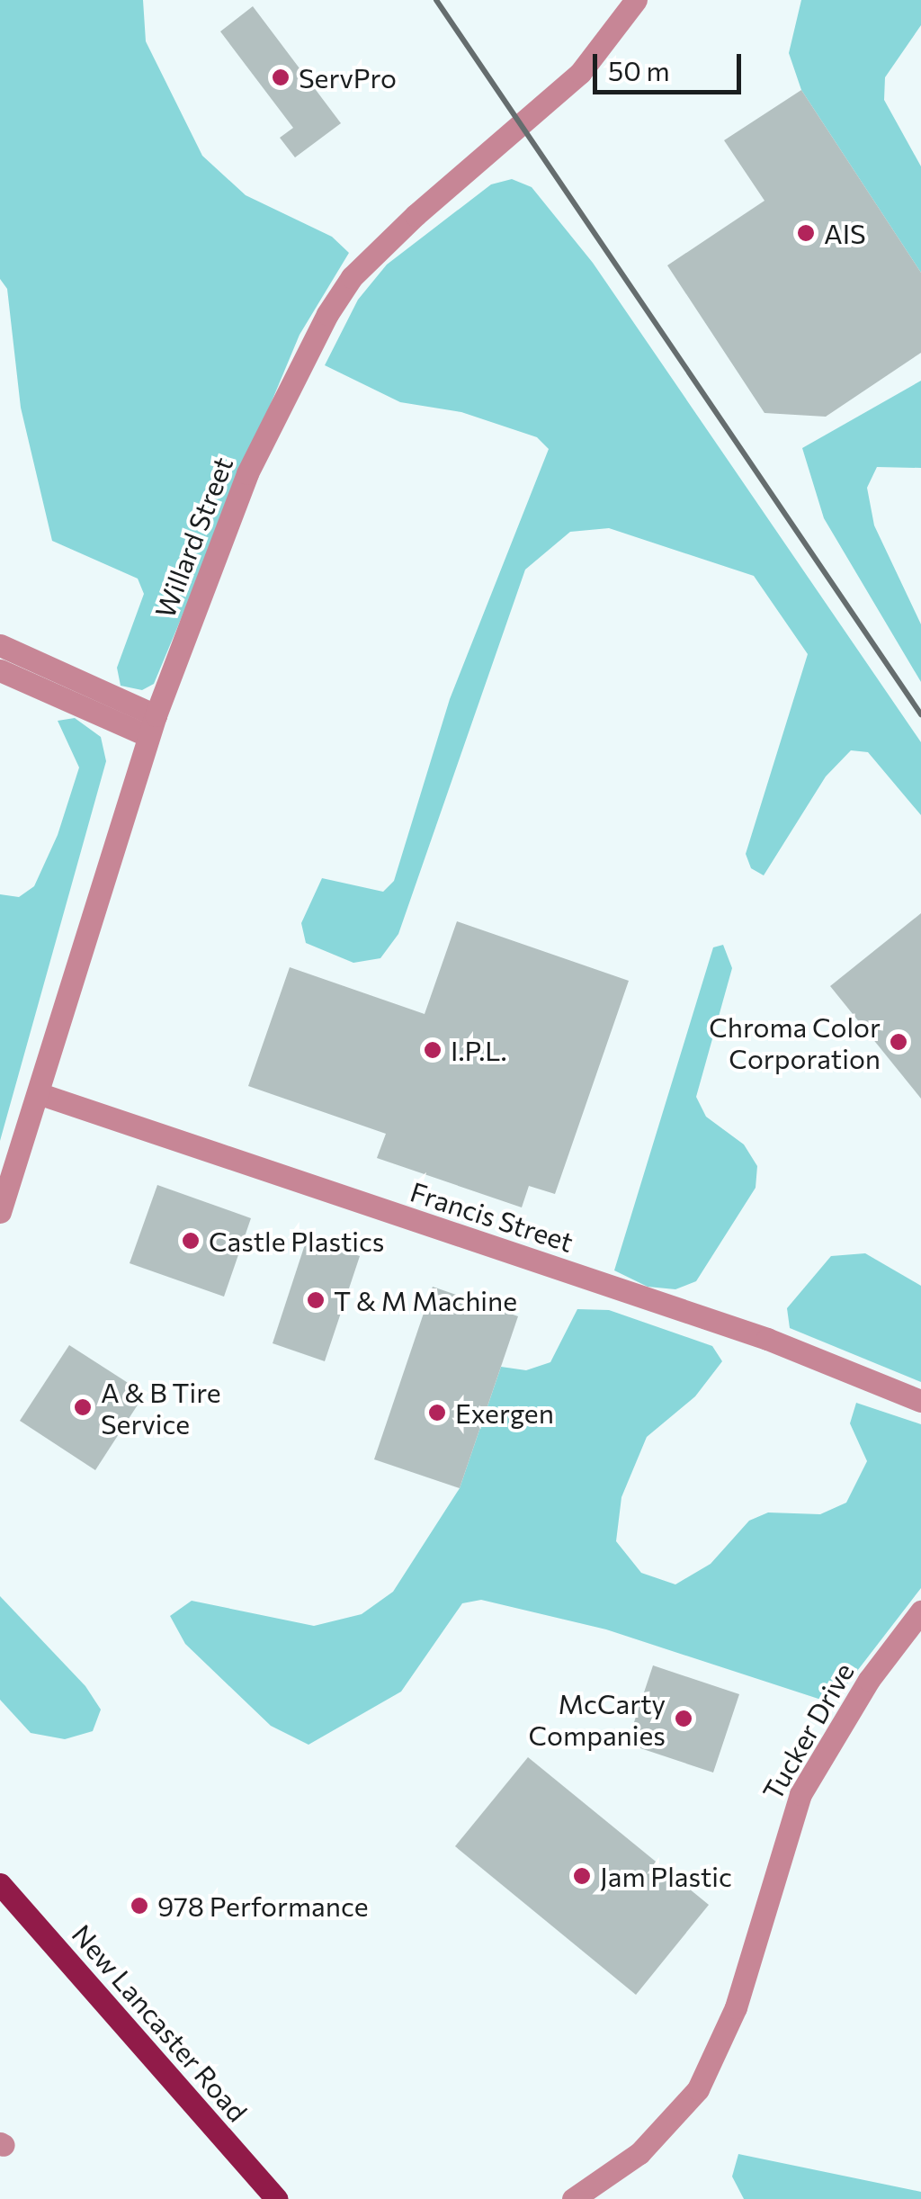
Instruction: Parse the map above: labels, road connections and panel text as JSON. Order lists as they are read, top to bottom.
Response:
{
  "streets": {
    "main road": ["New Lancaster Road"],
    "street": ["Willard Street", "Francis Street", "Tucker Drive"]
  },
  "crossings": [
    ["Willard Street", "Francis Street"]
  ],
  "places": [
    "ServPro",
    "AIS",
    "Chroma Color Corporation",
    "I.P.L.",
    "Castle Plastics",
    "T & M Machine",
    "A & B Tire Service",
    "Exergen",
    "McCarty Companies",
    "Jam Plastic",
    "978 Performance"
  ],
  "scale_bar": "50 m"
}
